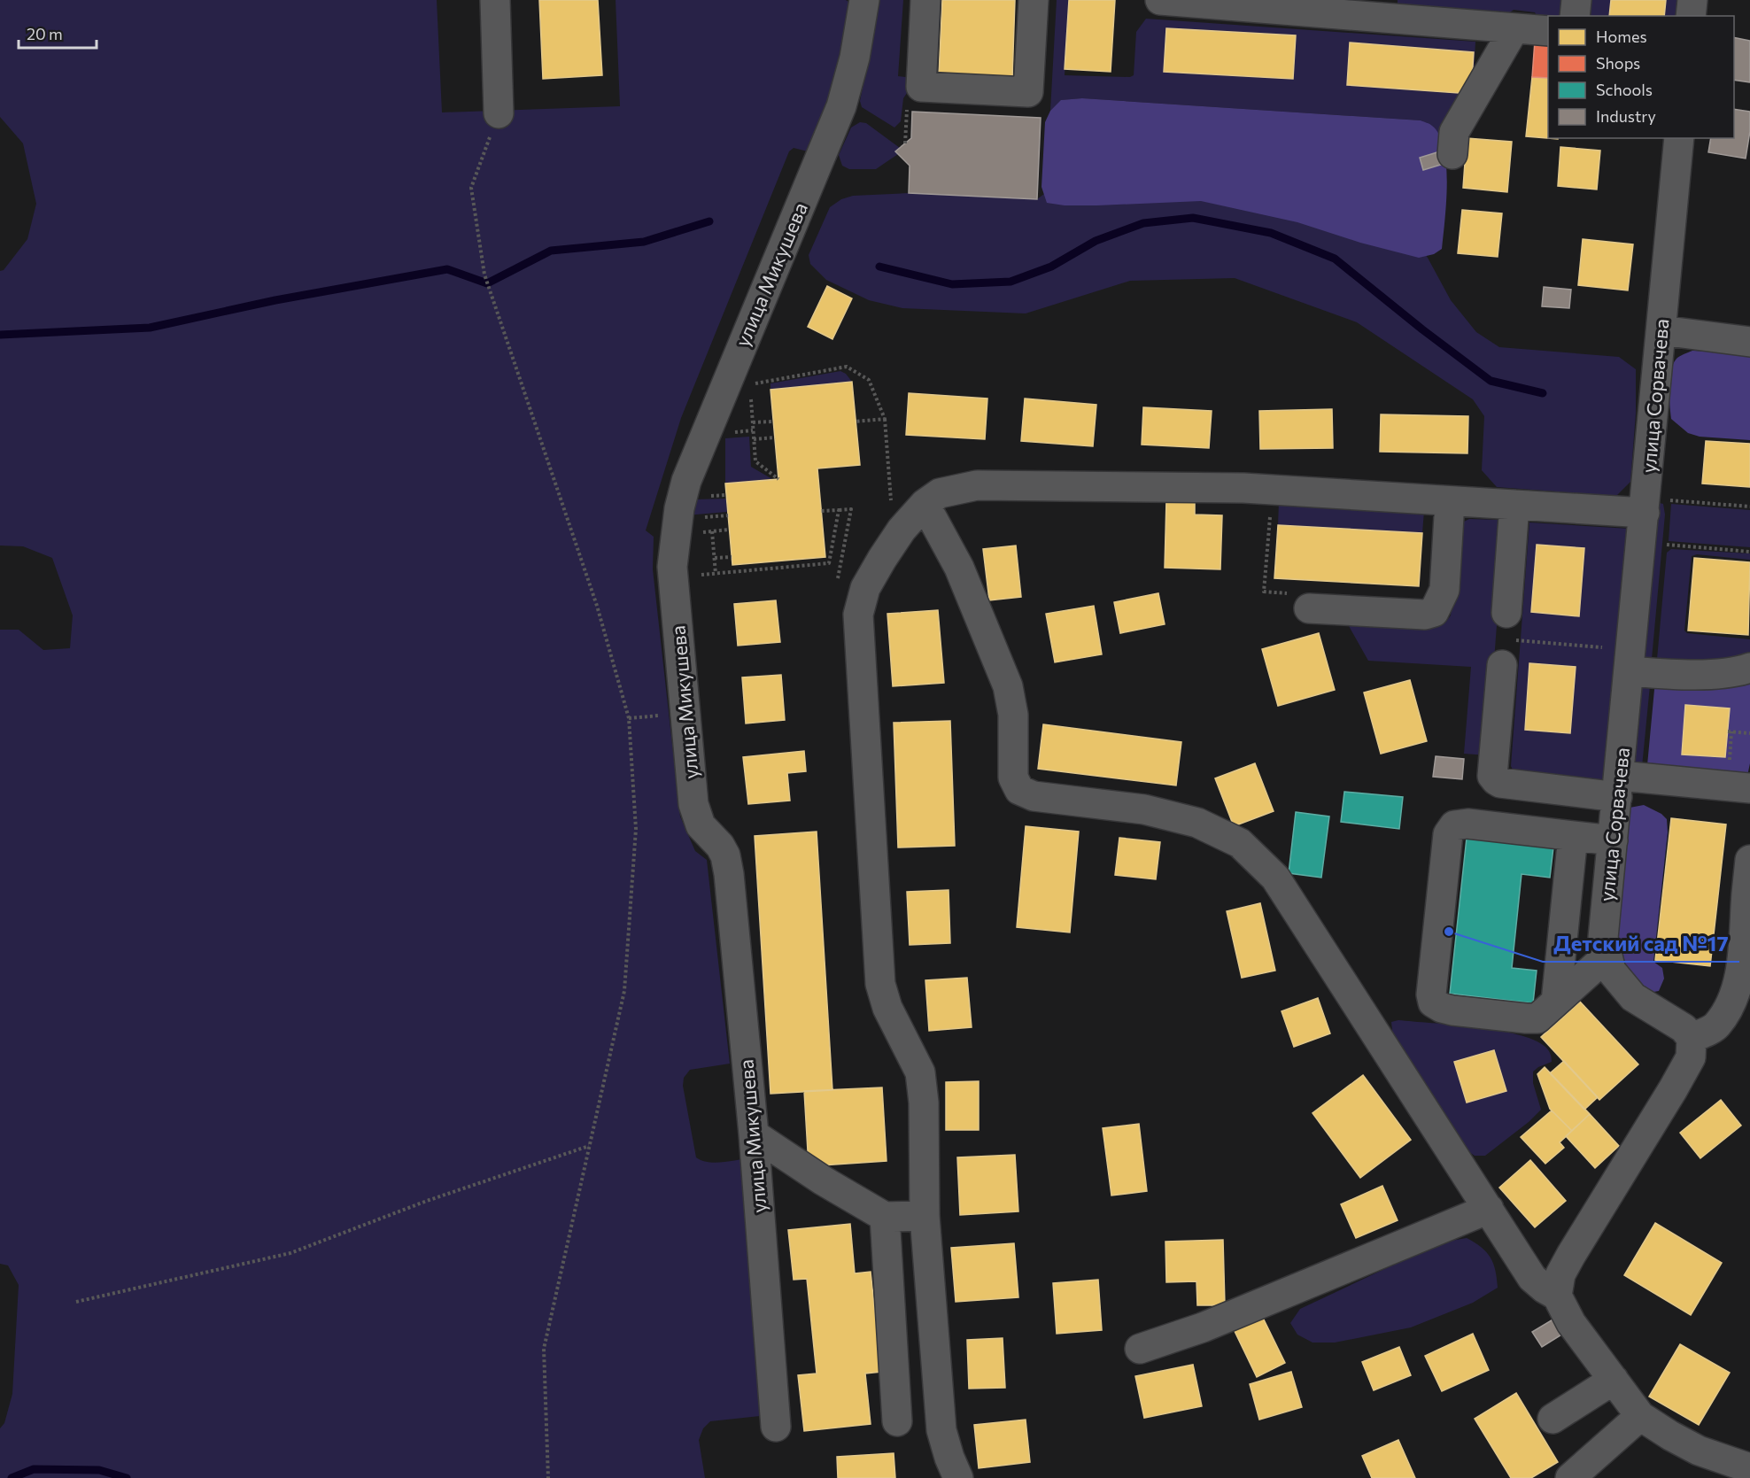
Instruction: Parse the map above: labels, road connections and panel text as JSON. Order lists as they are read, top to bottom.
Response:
{
  "streets": {
    "street": ["улица Микушева", "улица Сорвачева"]
  },
  "places": ["Детский сад №17"],
  "legend": [
    "Homes",
    "Shops",
    "Schools",
    "Industry"
  ],
  "scale_bar": "20 m"
}
